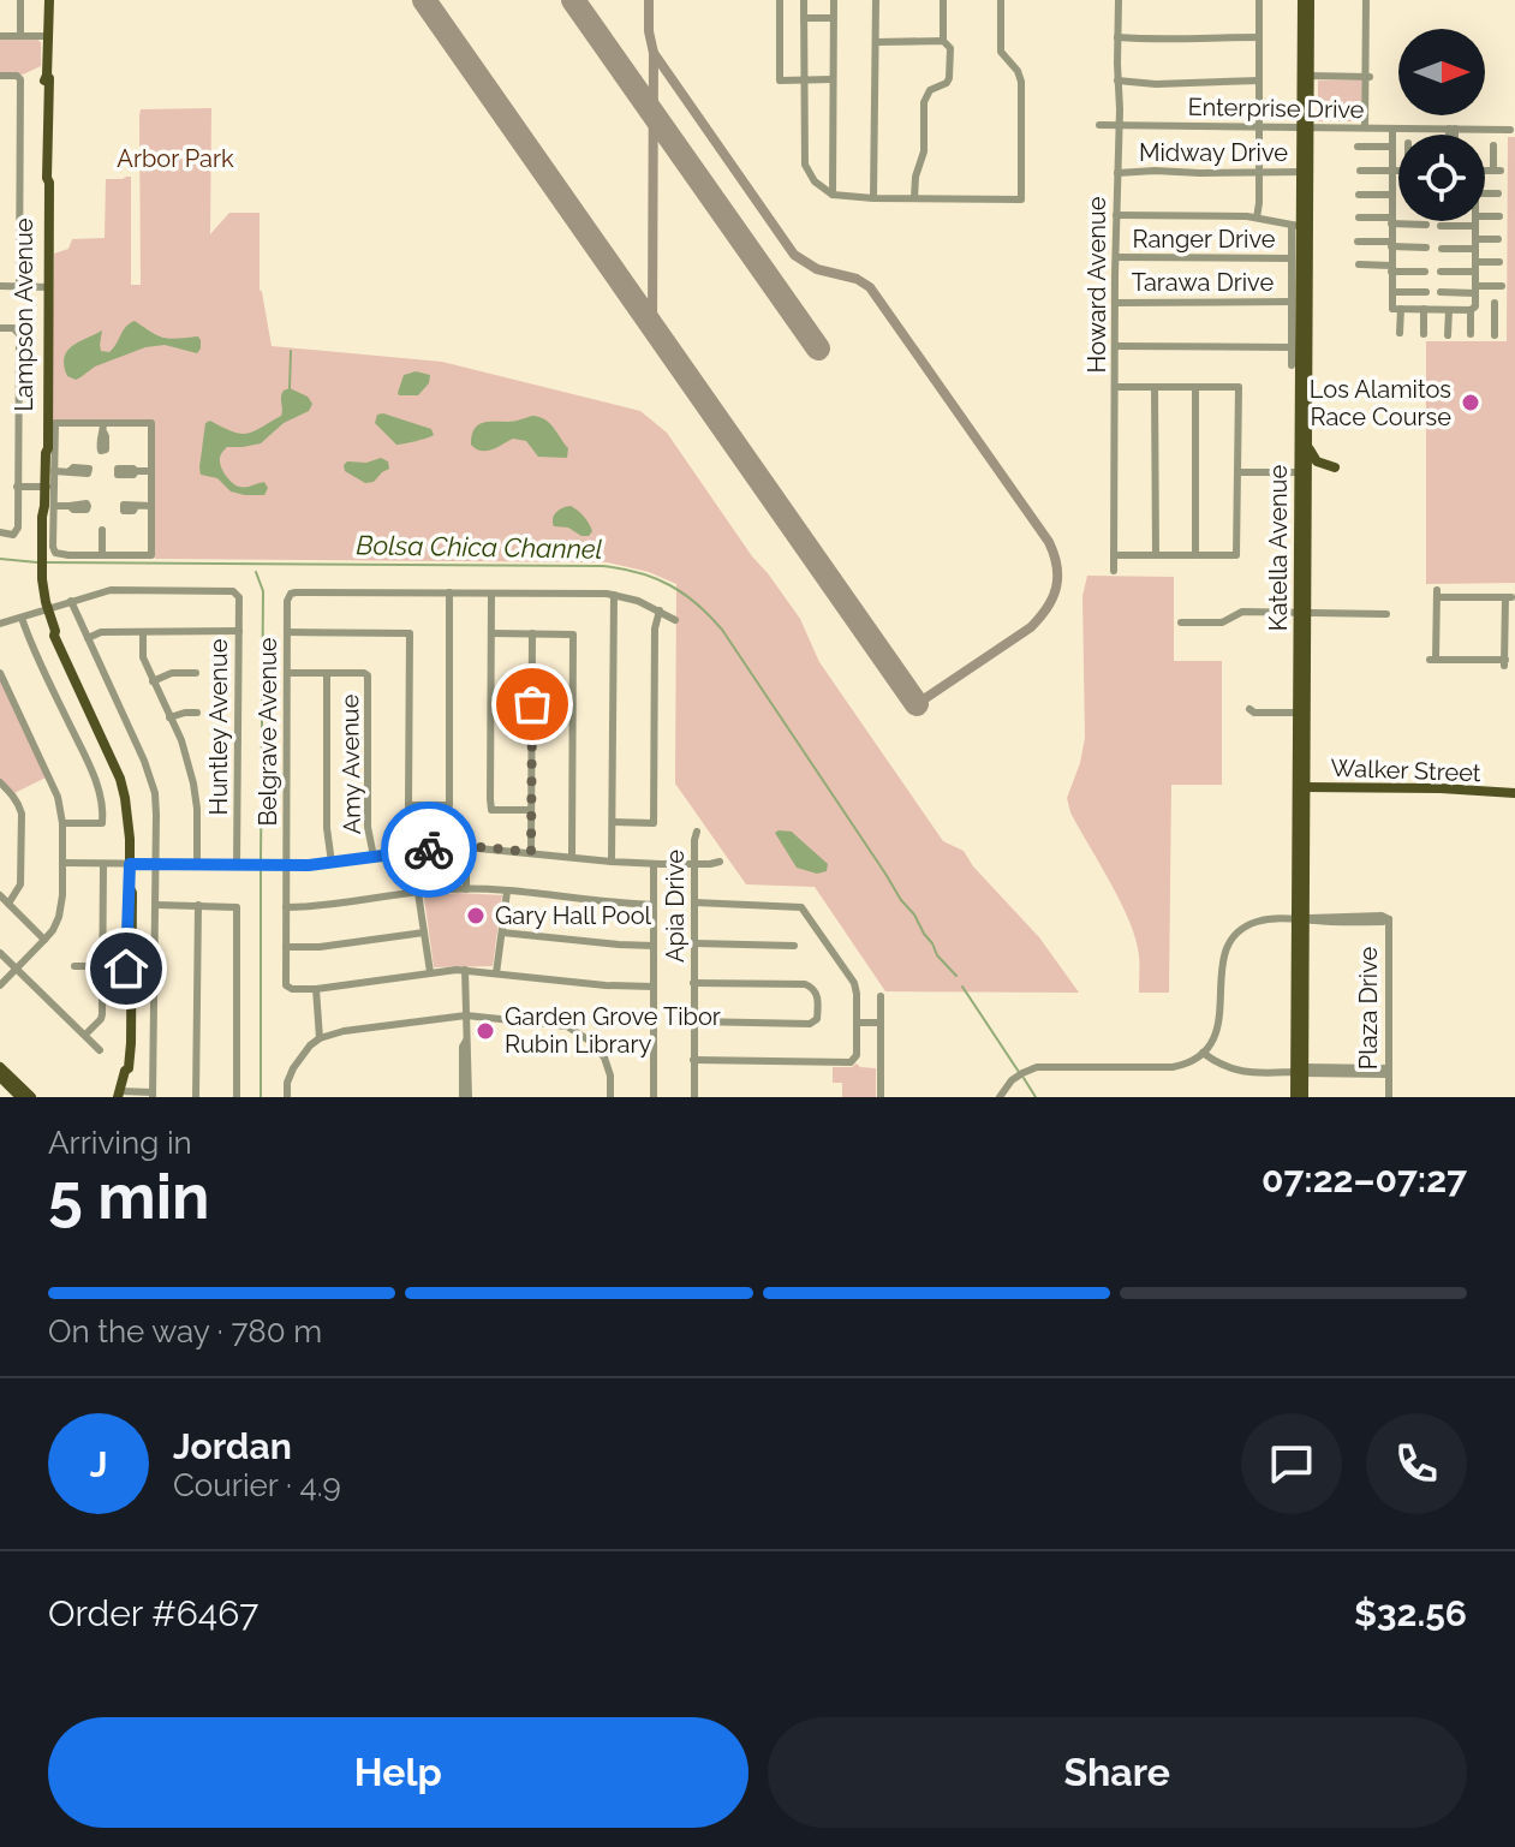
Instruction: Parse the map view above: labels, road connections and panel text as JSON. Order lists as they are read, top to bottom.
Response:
{
  "streets": {
    "main road": ["Lampson Avenue", "Katella Avenue", "Walker Street"],
    "street": [
      "Enterprise Drive",
      "Midway Drive",
      "Ranger Drive",
      "Tarawa Drive",
      "Howard Avenue",
      "Huntley Avenue",
      "Belgrave Avenue",
      "Amy Avenue",
      "Apia Drive",
      "Plaza Drive"
    ]
  },
  "crossings": [
    ["Enterprise Drive", "Howard Avenue"],
    ["Enterprise Drive", "Katella Avenue"],
    ["Midway Drive", "Howard Avenue"],
    ["Midway Drive", "Katella Avenue"],
    ["Ranger Drive", "Howard Avenue"],
    ["Tarawa Drive", "Howard Avenue"],
    ["Katella Avenue", "Walker Street"],
    ["Katella Avenue", "Plaza Drive"]
  ],
  "water": ["Bolsa Chica Channel"],
  "parks": ["Arbor Park"],
  "places": ["Los Alamitos Race Course", "Gary Hall Pool", "Garden Grove Tibor Rubin Library"],
  "north": "right",
  "page": {
    "heading": ["5 min", "Arriving in", "07:22–07:27"],
    "panel": [
      "Jordan",
      "Courier · 4.9",
      "Order #6467",
      "$32.56"
    ],
    "bar": "On the way · 780 m",
    "round": "J",
    "buttons": ["Help", "Share"]
  }
}
